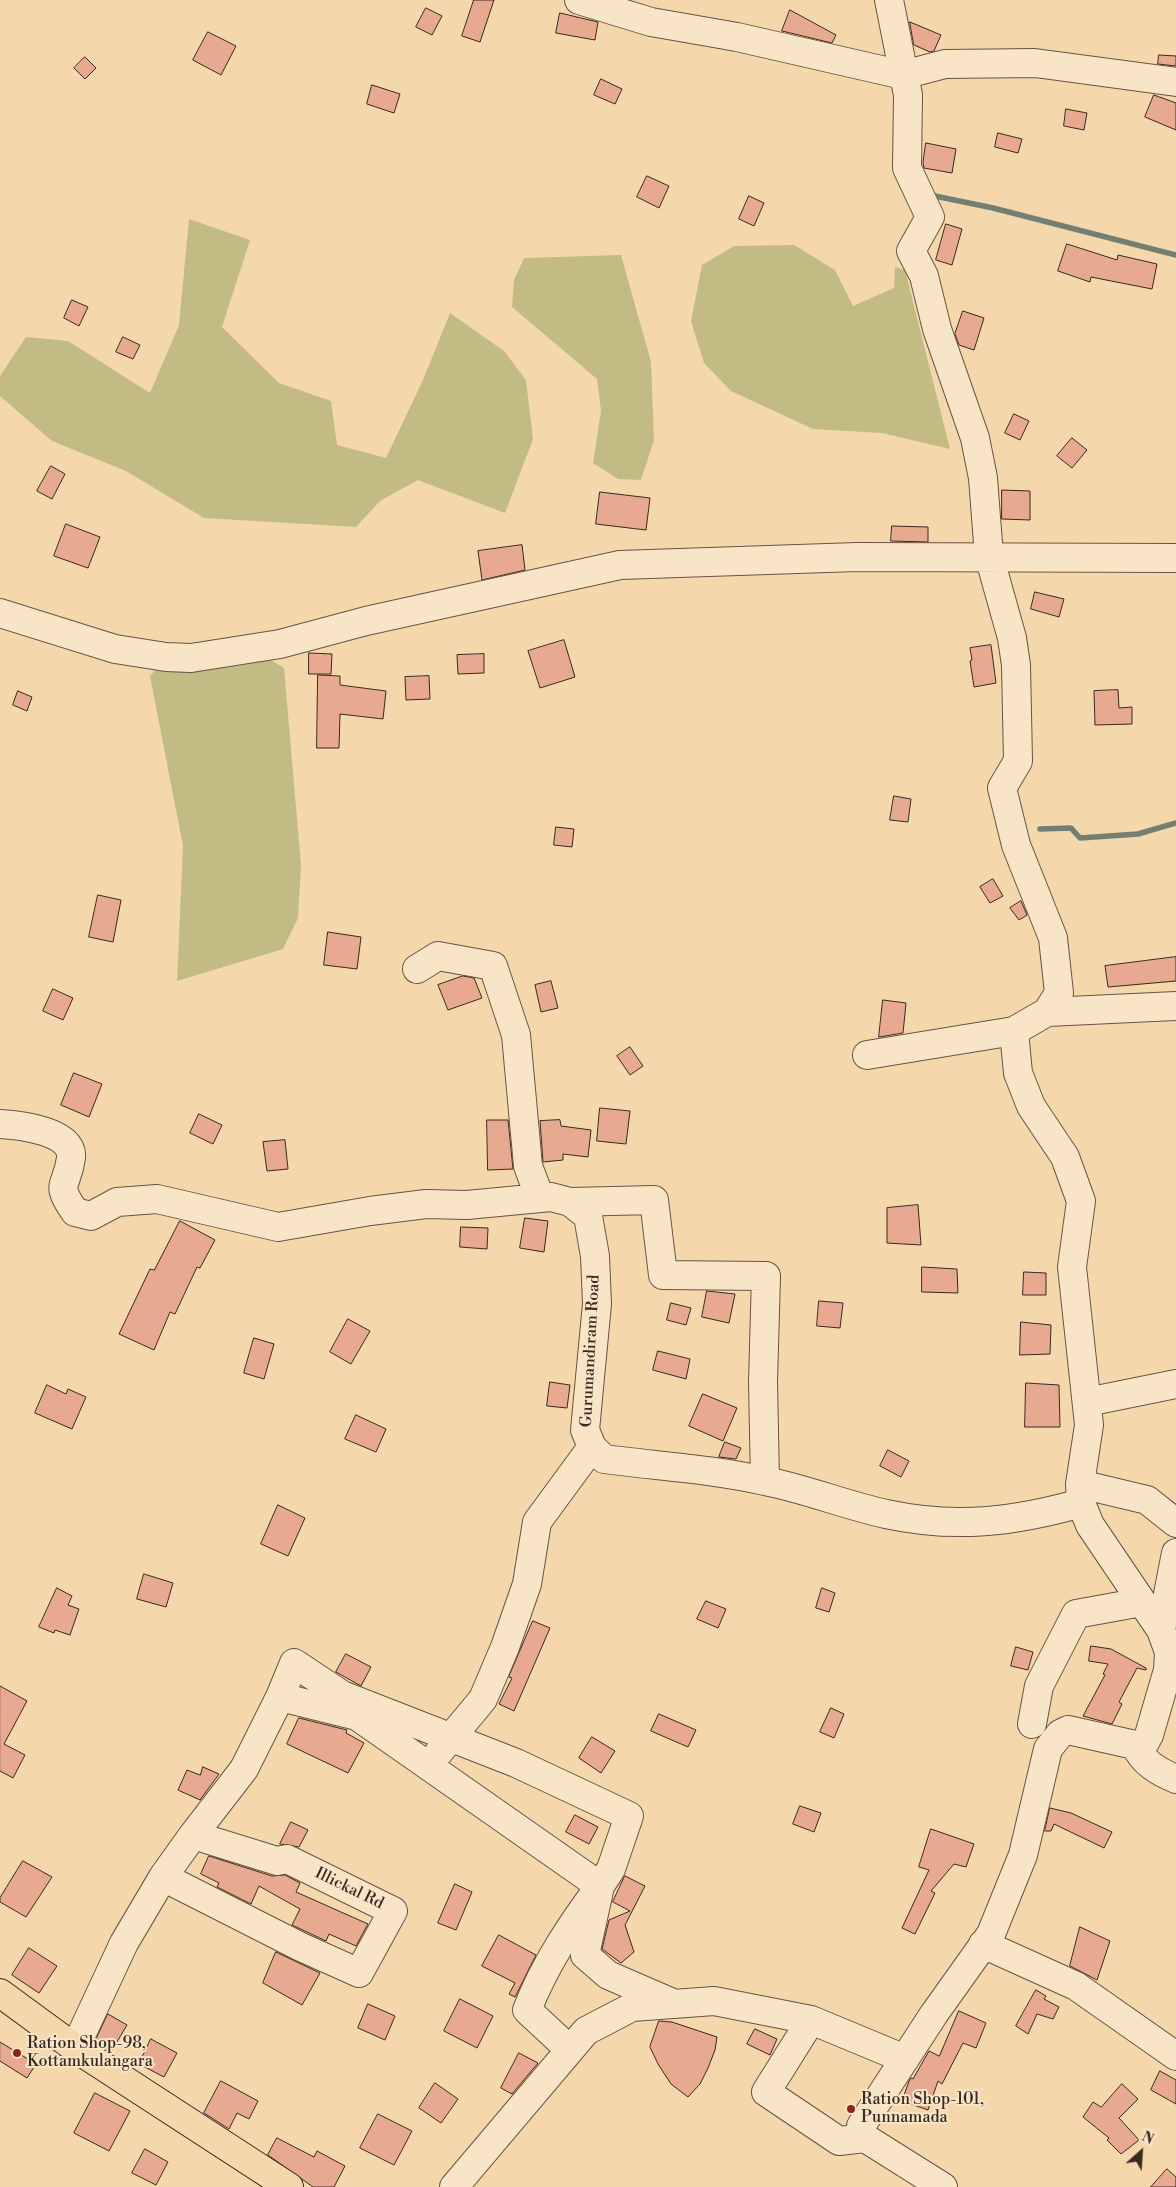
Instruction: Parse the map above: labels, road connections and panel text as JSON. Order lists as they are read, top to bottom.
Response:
{
  "streets": {
    "street": ["Gurumandiram Road", "Illickal Rd"]
  },
  "places": ["Ration Shop-98, Kottamkulangara", "Ration Shop-101, Punnamada"],
  "north": "top right"
}
